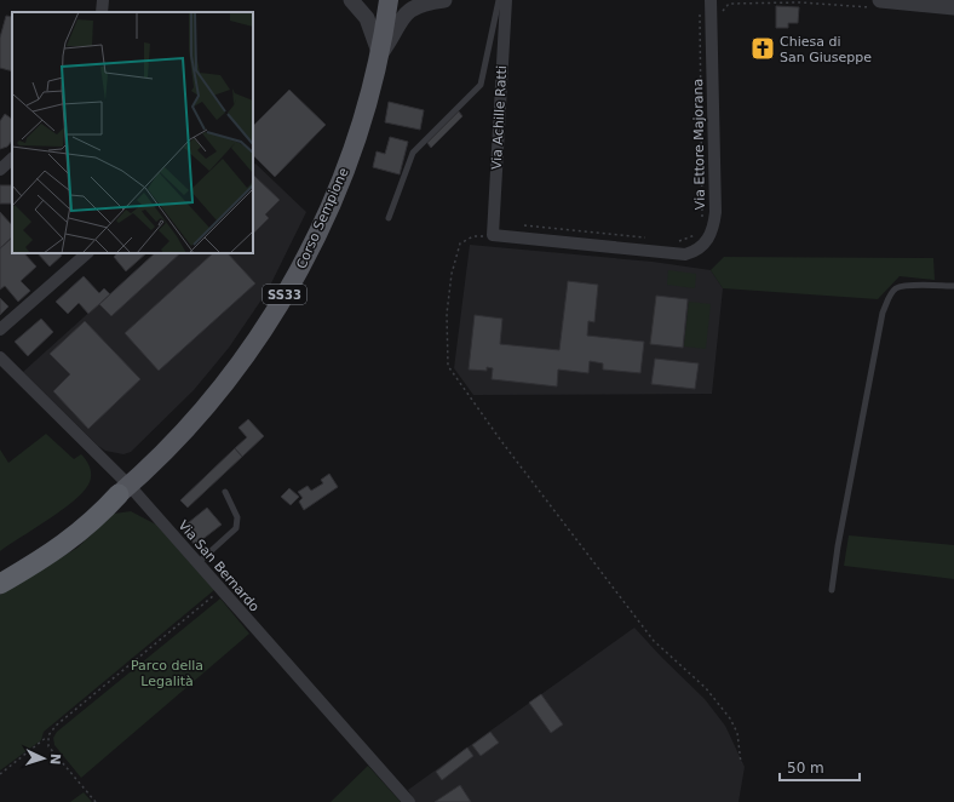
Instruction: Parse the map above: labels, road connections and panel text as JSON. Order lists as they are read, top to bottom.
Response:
{
  "streets": {
    "highway": ["Corso Sempione", "SS33"],
    "street": ["Via Achille Ratti", "Via Ettore Majorana", "Via San Bernardo"]
  },
  "crossings": [
    ["Via Achille Ratti", "Via Ettore Majorana"],
    ["Corso Sempione", "Via San Bernardo"]
  ],
  "parks": ["Parco della Legalità"],
  "places": {
    "church": ["Chiesa di San Giuseppe"]
  },
  "scale_bar": "50 m",
  "north": "right"
}
